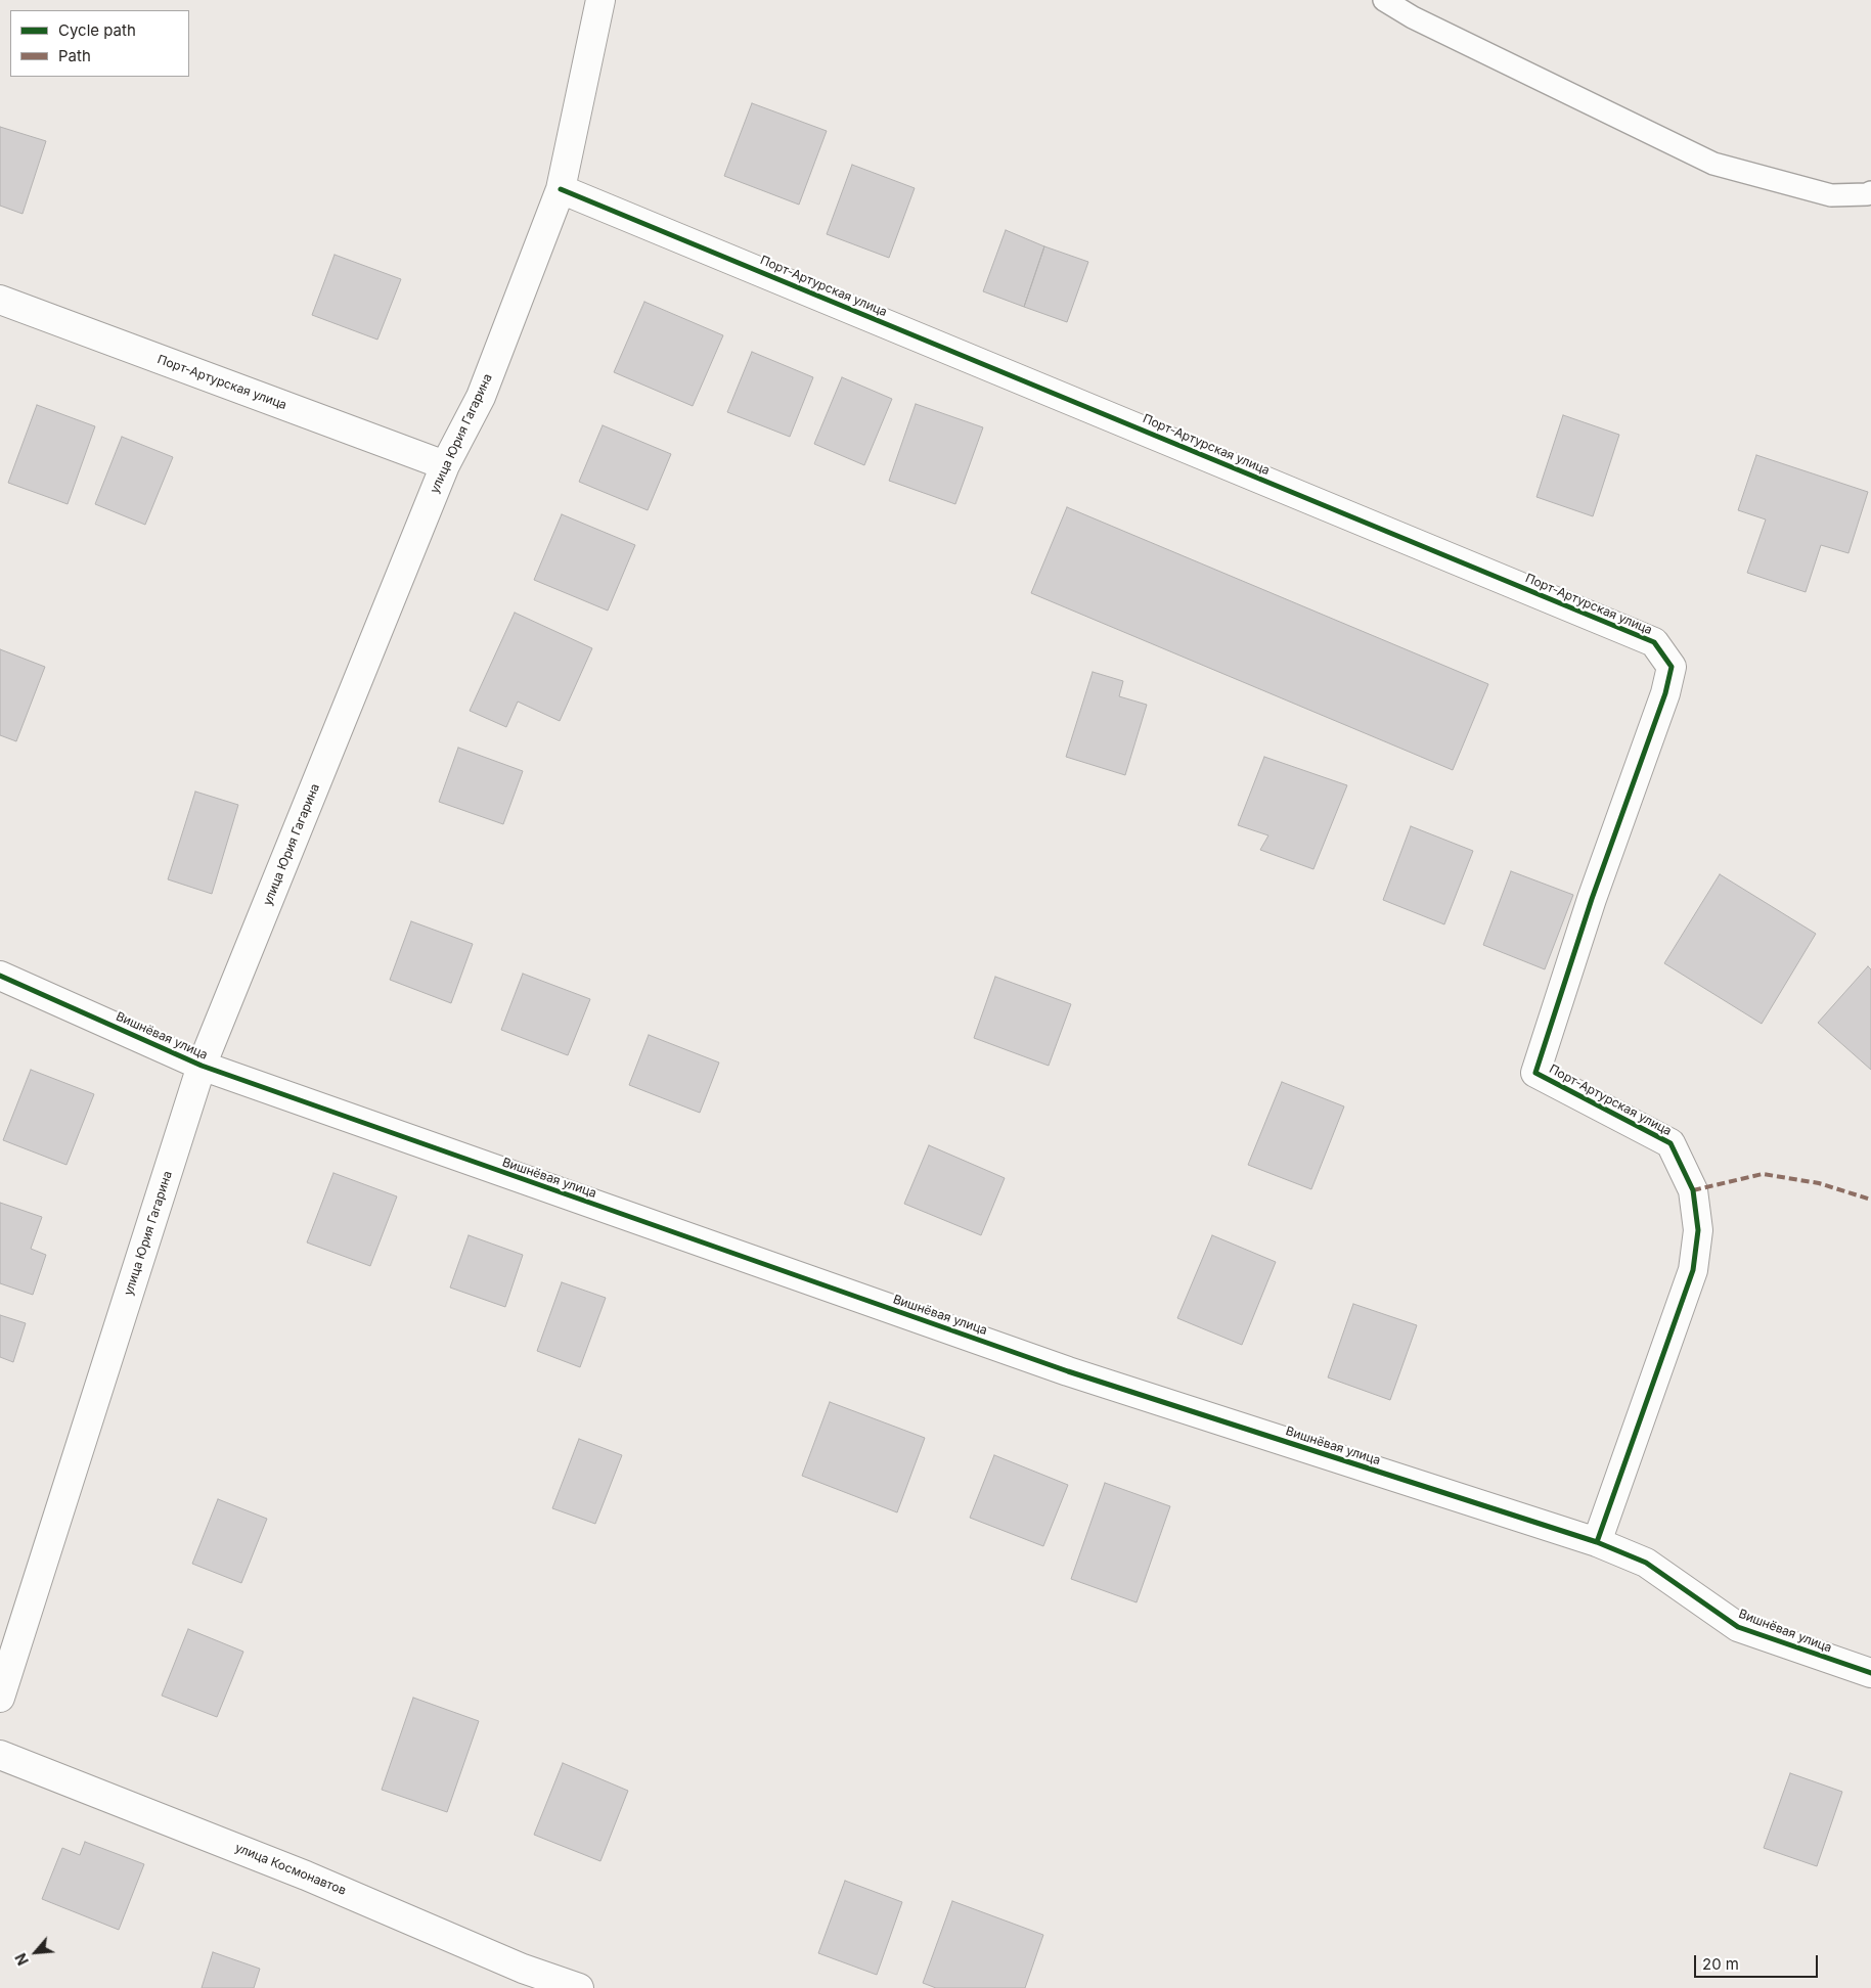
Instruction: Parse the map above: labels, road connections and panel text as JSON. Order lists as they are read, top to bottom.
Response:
{
  "streets": {
    "street": [
      "Порт-Артурская улица",
      "улица Юрия Гагарина",
      "Вишнёвая улица",
      "улица Космонавтов"
    ]
  },
  "crossings": [
    ["Порт-Артурская улица", "улица Юрия Гагарина"],
    ["Порт-Артурская улица", "Вишнёвая улица"],
    ["улица Юрия Гагарина", "Вишнёвая улица"]
  ],
  "legend": ["Cycle path", "Path"],
  "scale_bar": "20 m",
  "north": "bottom left"
}
